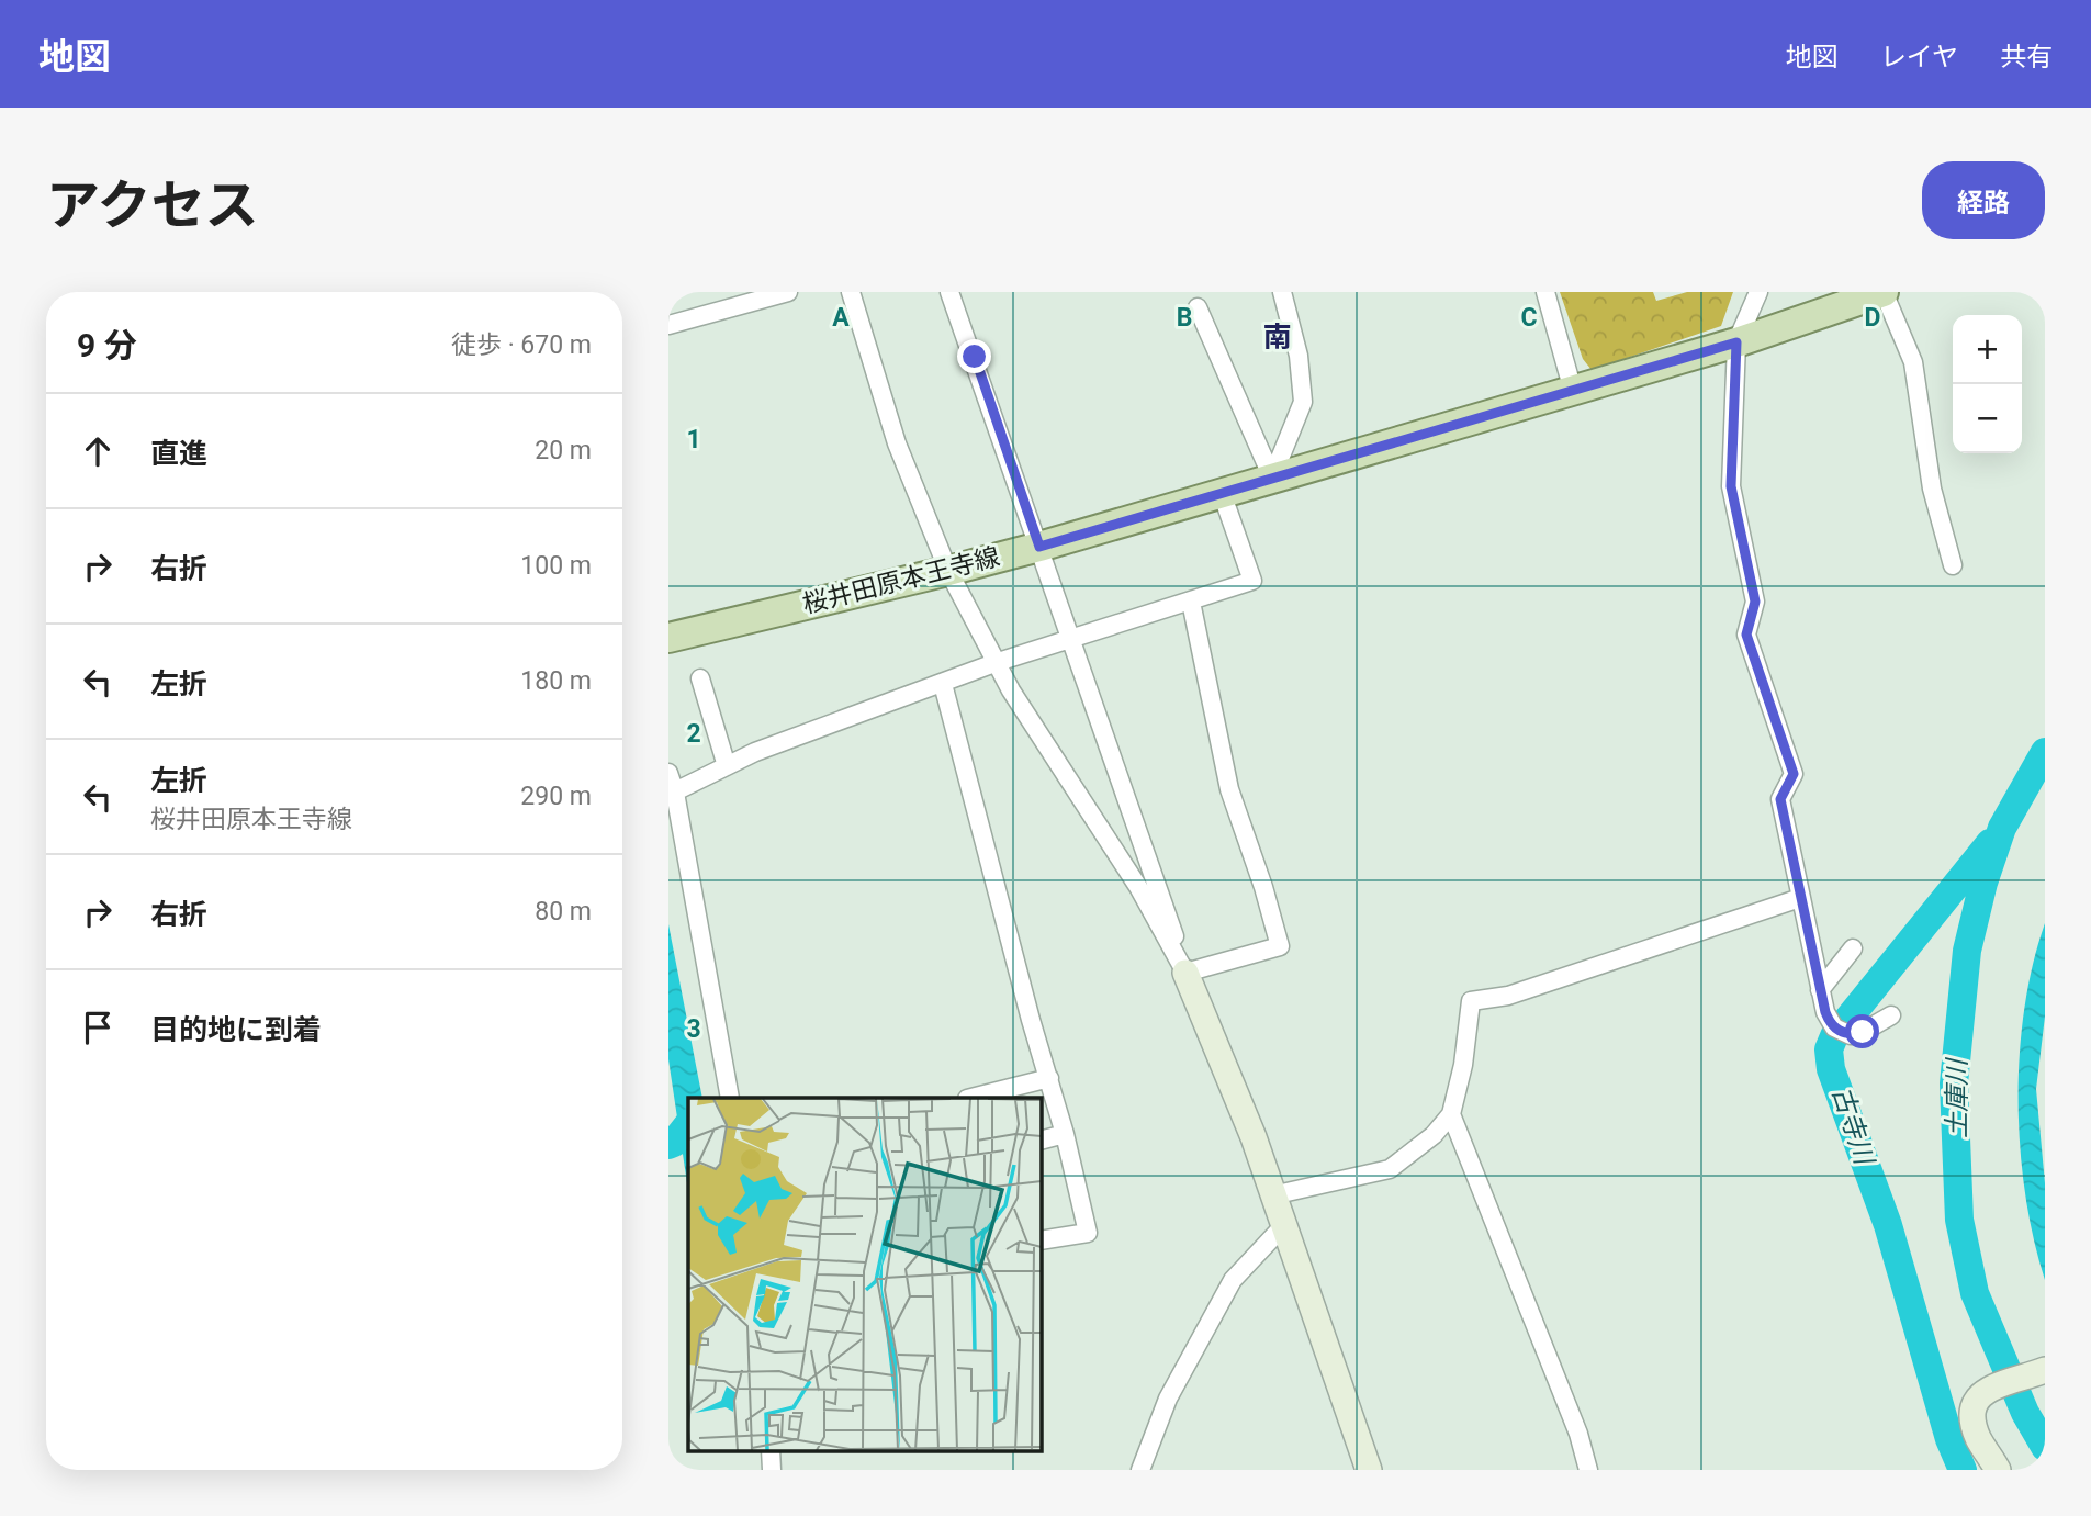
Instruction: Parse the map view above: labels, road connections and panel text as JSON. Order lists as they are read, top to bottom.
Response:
{
  "streets": {
    "main road": ["桜井田原本王寺線"]
  },
  "districts": ["南"],
  "water": ["土庫川", "古寺川"],
  "page": {
    "header": "地図",
    "nav": ["地図", "レイヤ", "共有"],
    "title": "アクセス",
    "buttons": "経路",
    "heading": ["9 分", "徒歩 · 670 m"],
    "map_buttons": ["+", "−"],
    "list": [
      ["直進", "20 m"],
      ["右折", "100 m"],
      ["左折", "180 m"],
      ["左折", "桜井田原本王寺線", "290 m"],
      ["右折", "80 m"],
      "目的地に到着"
    ]
  },
  "grid": {
    "columns": [
      "A",
      "B",
      "C",
      "D"
    ],
    "rows": ["1", "2", "3"]
  }
}
